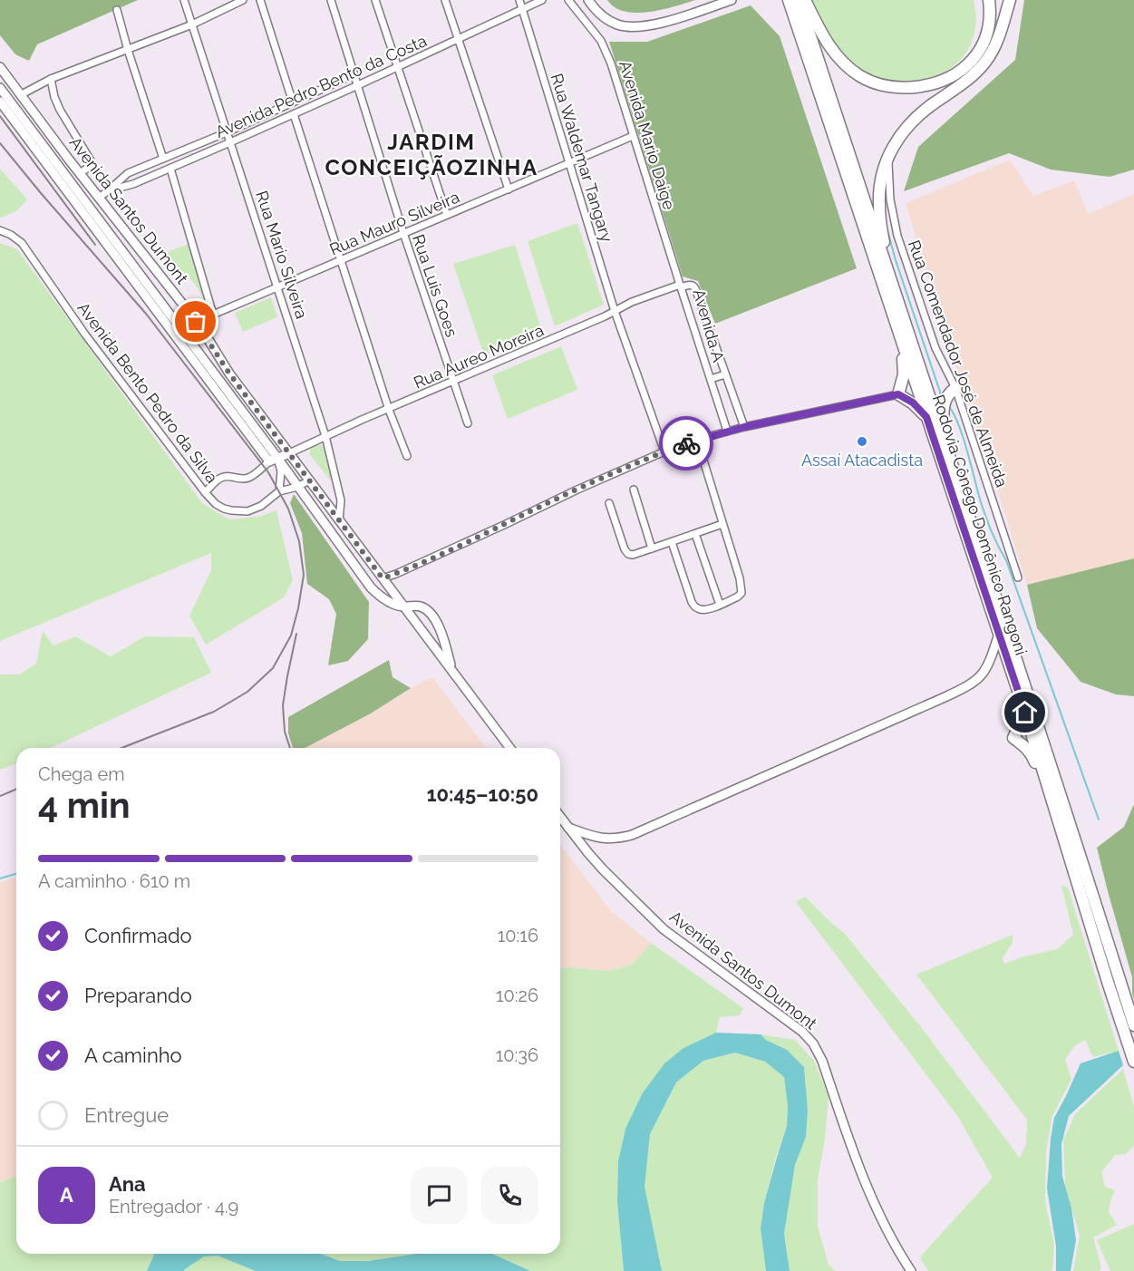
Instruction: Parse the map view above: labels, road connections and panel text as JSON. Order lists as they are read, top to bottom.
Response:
{
  "streets": {
    "highway": ["Rodovia Cônego Domênico Rangoni"],
    "main road": ["Avenida Santos Dumont"],
    "street": [
      "Avenida Pedro Bento da Costa",
      "Avenida Mario Daige",
      "Rua Waldemar Tangary",
      "Rua Mauro Silveira",
      "Rua Mario Silveira",
      "Rua Luis Goes",
      "Avenida A",
      "Rua Aureo Moreira",
      "Rua Comendador José de Almeida",
      "Avenida Bento Pedro da Silva"
    ]
  },
  "crossings": [
    ["Avenida Pedro Bento da Costa", "Rua Waldemar Tangary"],
    ["Avenida Pedro Bento da Costa", "Avenida Santos Dumont"],
    ["Avenida Pedro Bento da Costa", "Rua Mario Silveira"],
    ["Avenida Pedro Bento da Costa", "Rua Luis Goes"],
    ["Avenida Mario Daige", "Rua Mauro Silveira"],
    ["Avenida Mario Daige", "Avenida A"],
    ["Avenida Mario Daige", "Rua Aureo Moreira"],
    ["Rua Waldemar Tangary", "Rua Mauro Silveira"],
    ["Rua Waldemar Tangary", "Rua Aureo Moreira"],
    ["Avenida Santos Dumont", "Rua Mauro Silveira"],
    ["Avenida Santos Dumont", "Rua Mario Silveira"],
    ["Avenida Santos Dumont", "Rua Aureo Moreira"],
    ["Avenida Santos Dumont", "Avenida Bento Pedro da Silva"],
    ["Rua Mauro Silveira", "Rua Mario Silveira"],
    ["Rua Mauro Silveira", "Rua Luis Goes"],
    ["Rua Mario Silveira", "Rua Aureo Moreira"],
    ["Rua Luis Goes", "Rua Aureo Moreira"],
    ["Avenida A", "Rua Aureo Moreira"]
  ],
  "districts": ["JARDIM CONCEIÇÃOZINHA"],
  "places": ["Assaí Atacadista"],
  "page": {
    "heading": ["4 min", "Chega em", "10:45–10:50"],
    "panel": ["Ana", "Entregador · 4.9"],
    "bar": "A caminho · 610 m",
    "list": [
      ["Confirmado", "10:16"],
      ["Preparando", "10:26"],
      ["A caminho", "10:36"],
      "Entregue"
    ],
    "round": "A"
  }
}
